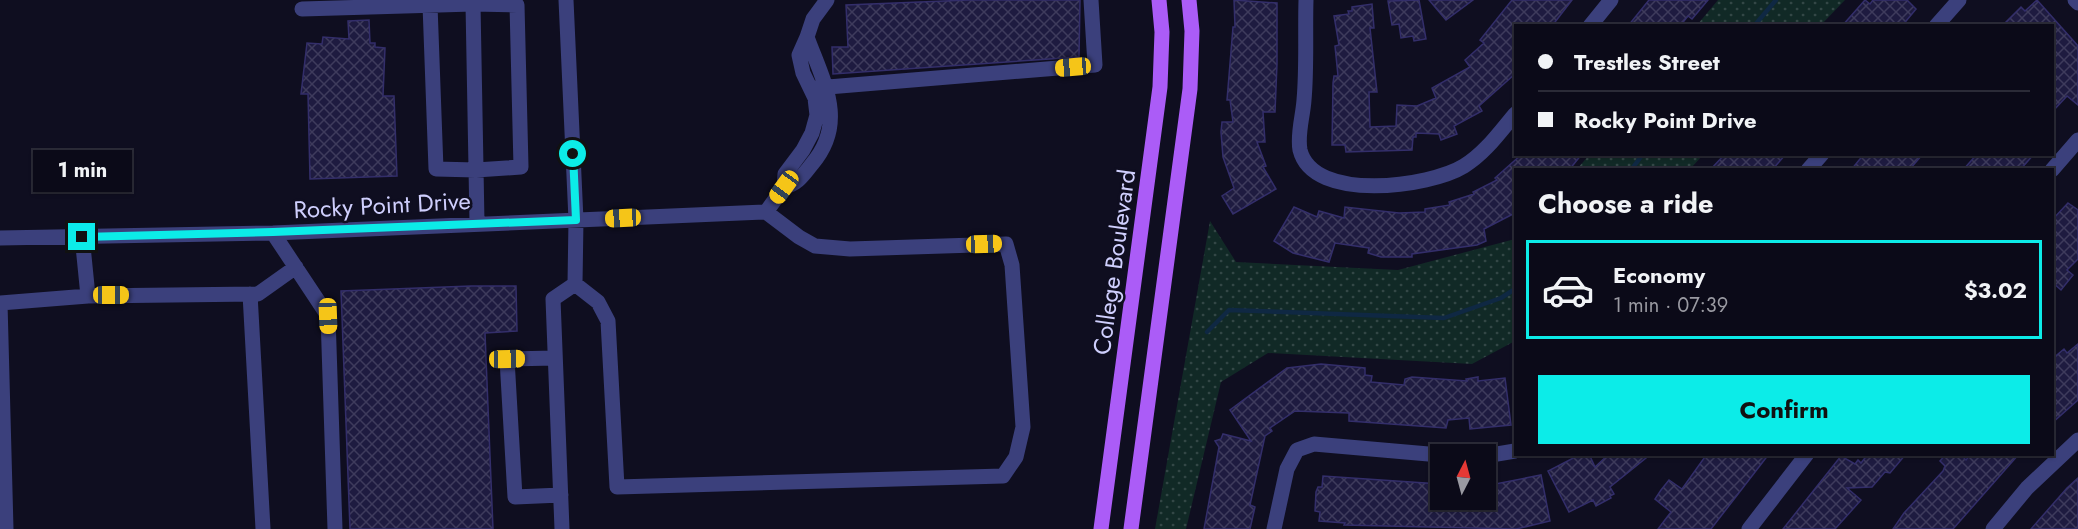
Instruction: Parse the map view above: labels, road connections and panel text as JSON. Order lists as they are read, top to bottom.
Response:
{
  "streets": {
    "main road": ["College Boulevard"],
    "street": ["Rocky Point Drive"]
  },
  "north": "top",
  "page": {
    "banner": ["Trestles Street", "Rocky Point Drive"],
    "bubble": "1 min",
    "heading": "Choose a ride",
    "list": [
      {
        "name": "Economy",
        "note": "1 min · 07:39",
        "value": "$3.02"
      }
    ],
    "buttons": "Confirm"
  }
}
